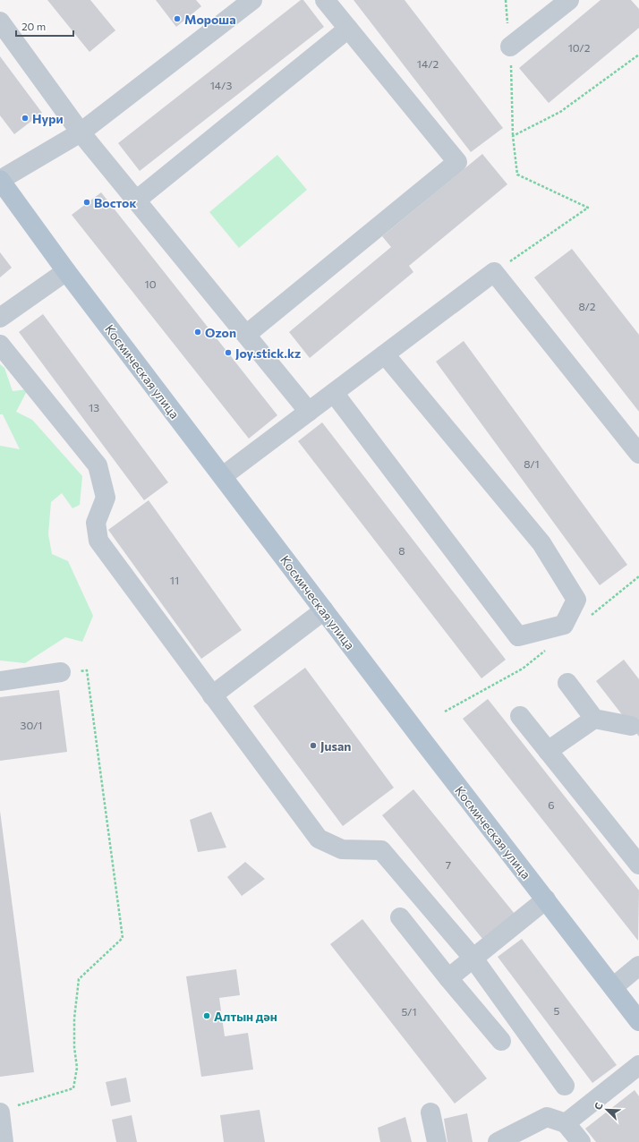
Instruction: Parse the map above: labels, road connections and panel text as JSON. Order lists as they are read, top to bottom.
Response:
{
  "streets": {
    "main road": ["Космическая улица"]
  },
  "places": [
    "Мороша",
    "Нури",
    "Восток",
    "Ozon",
    "Joy.stick.kz",
    "Jusan",
    "Алтын дән"
  ],
  "house_numbers": [
    "10/2",
    "14/2",
    "14/3",
    "10",
    "8/2",
    "13",
    "8/1",
    "8",
    "11",
    "30/1",
    "6",
    "7",
    "5",
    "5/1"
  ],
  "scale_bar": "20 m",
  "north": "top left"
}
